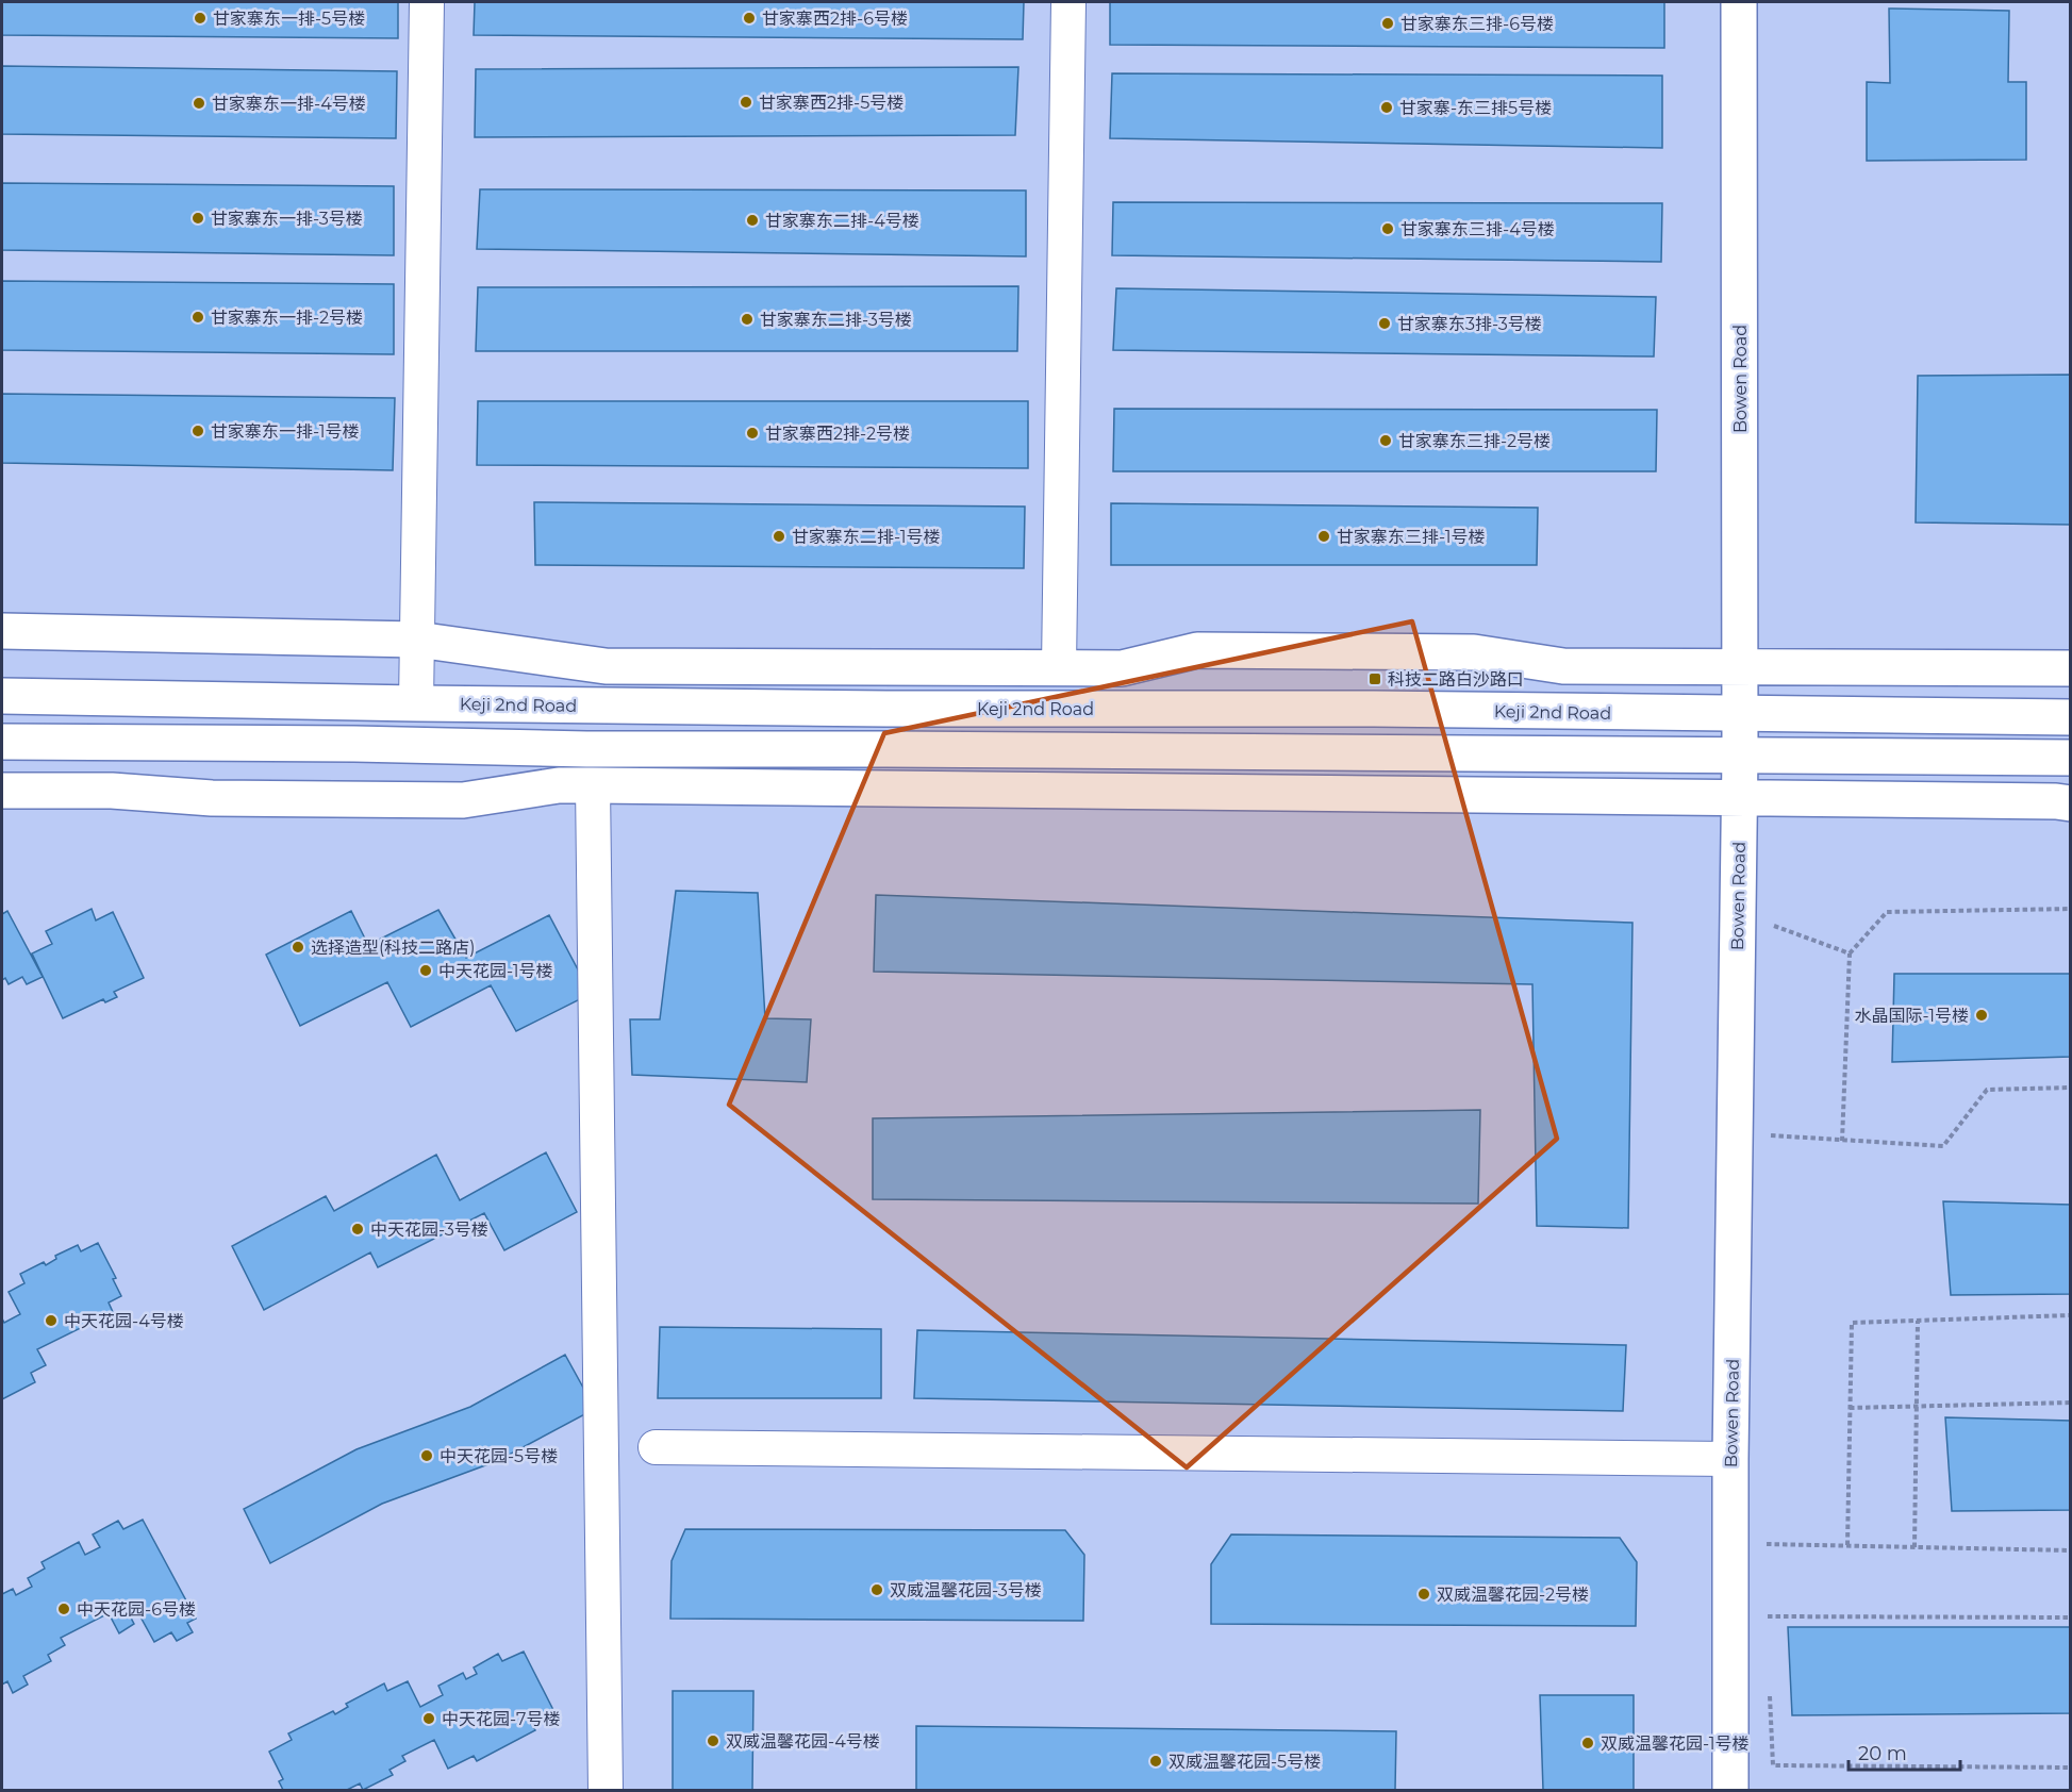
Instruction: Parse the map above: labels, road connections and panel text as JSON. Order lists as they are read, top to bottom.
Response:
{
  "streets": {
    "street": ["Bowen Road", "Keji 2nd Road"]
  },
  "crossings": [
    ["Bowen Road", "Keji 2nd Road"]
  ],
  "places": {
    "other": [
      "甘家寨东一排-5号楼",
      "甘家寨西2排-6号楼",
      "甘家寨东三排-6号楼",
      "甘家寨西2排-5号楼",
      "甘家寨东一排-4号楼",
      "甘家寨-东三排5号楼",
      "甘家寨东一排-3号楼",
      "甘家寨东二排-4号楼",
      "甘家寨东三排-4号楼",
      "甘家寨东一排-2号楼",
      "甘家寨东二排-3号楼",
      "甘家寨东3排-3号楼",
      "甘家寨东一排-1号楼",
      "甘家寨西2排-2号楼",
      "甘家寨东三排-2号楼",
      "甘家寨东二排-1号楼",
      "甘家寨东三排-1号楼",
      "选择造型(科技二路店)",
      "中天花园-1号楼",
      "水晶国际-1号楼",
      "中天花园-3号楼",
      "中天花园-4号楼",
      "中天花园-5号楼",
      "双威温馨花园-3号楼",
      "双威温馨花园-2号楼",
      "中天花园-6号楼",
      "中天花园-7号楼",
      "双威温馨花园-4号楼",
      "双威温馨花园-1号楼",
      "双威温馨花园-5号楼"
    ],
    "transit": ["科技二路白沙路口"]
  },
  "scale_bar": "20 m"
}
